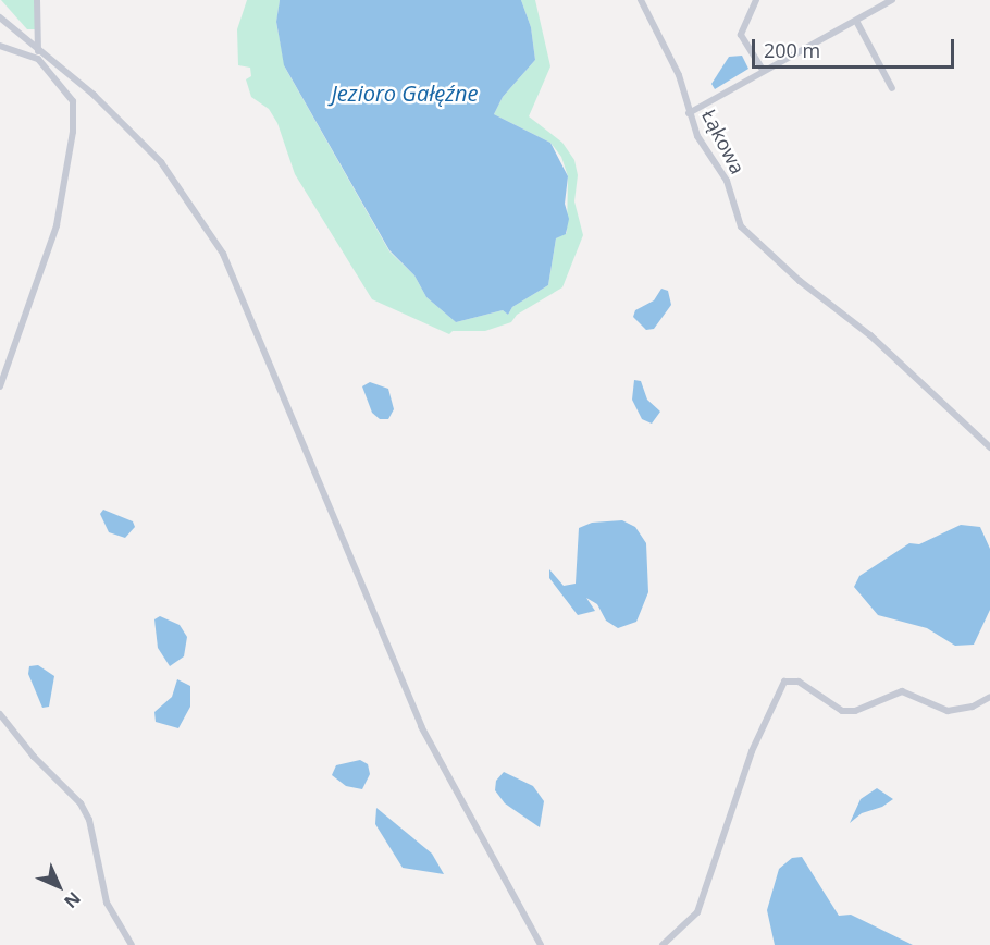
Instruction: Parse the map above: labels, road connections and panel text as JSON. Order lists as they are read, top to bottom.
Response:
{
  "streets": {
    "street": ["Łąkowa"]
  },
  "water": ["Jezioro Gałęźne"],
  "scale_bar": "200 m",
  "north": "bottom right"
}
